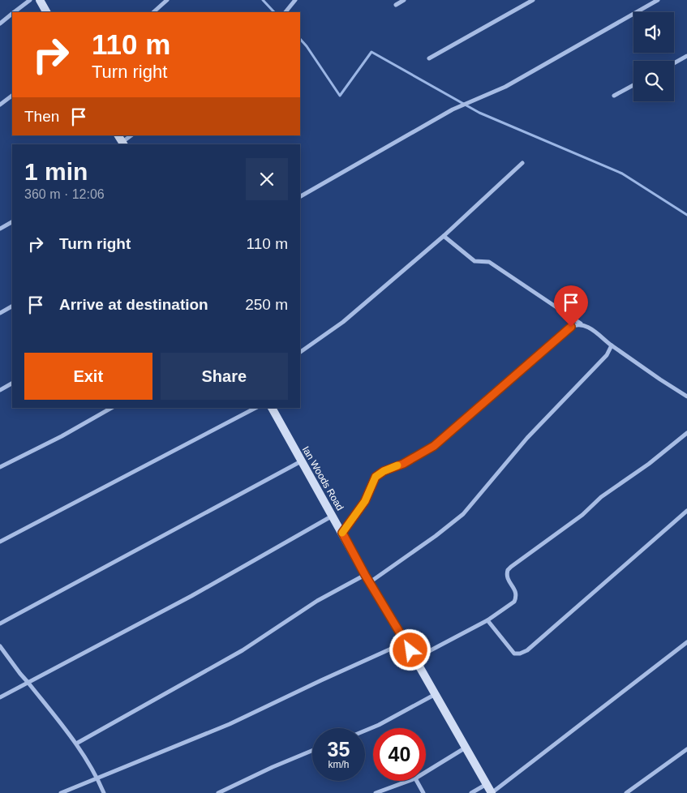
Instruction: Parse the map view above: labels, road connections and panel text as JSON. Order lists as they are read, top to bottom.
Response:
{
  "streets": {
    "street": ["Ian Woods Road"]
  },
  "page": {
    "turn": ["110 m", "Turn right"],
    "then": "Then",
    "heading": ["1 min", "360 m · 12:06"],
    "list": [
      {
        "name": "Turn right",
        "value": "110 m"
      },
      {
        "name": "Arrive at destination",
        "value": "250 m"
      }
    ],
    "buttons": ["Exit", "Share"],
    "speed": "35 km/h",
    "limit": "40"
  }
}
